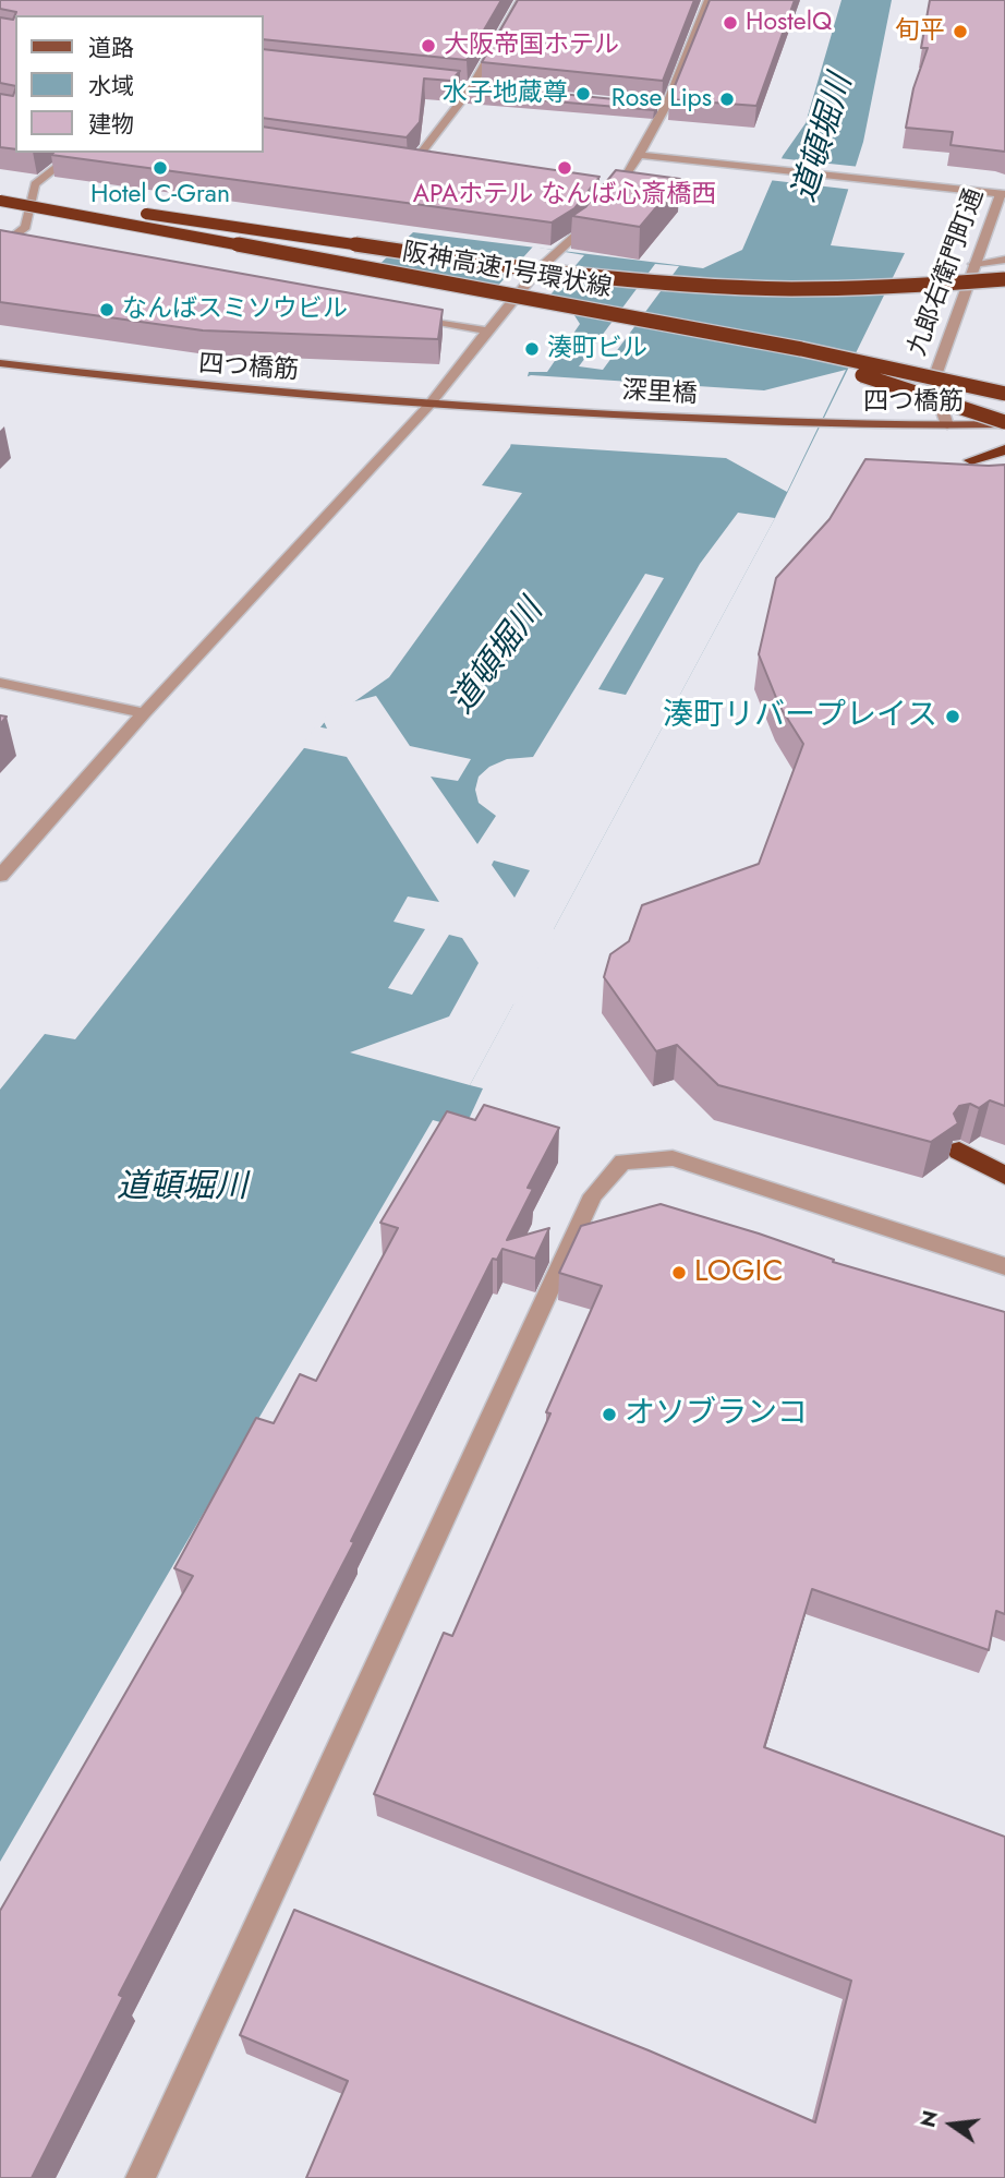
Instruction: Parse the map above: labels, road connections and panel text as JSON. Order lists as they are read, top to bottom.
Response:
{
  "streets": {
    "highway": ["阪神高速1号環状線"],
    "main road": ["四つ橋筋", "深里橋"],
    "street": ["九郎右衛門町通"]
  },
  "crossings": [
    ["九郎右衛門町通", "四つ橋筋"],
    ["四つ橋筋", "深里橋"]
  ],
  "water": ["道頓堀川"],
  "places": [
    "HostelQ",
    "旬平",
    "大阪帝国ホテル",
    "水子地蔵尊",
    "Rose Lips",
    "Hotel C-Gran",
    "APAホテル なんば心斎橋西",
    "なんばスミソウビル",
    "湊町ビル",
    "湊町リバープレイス",
    "LOGIC",
    "オソブランコ"
  ],
  "legend": ["道路", "水域", "建物"],
  "north": "left"
}
